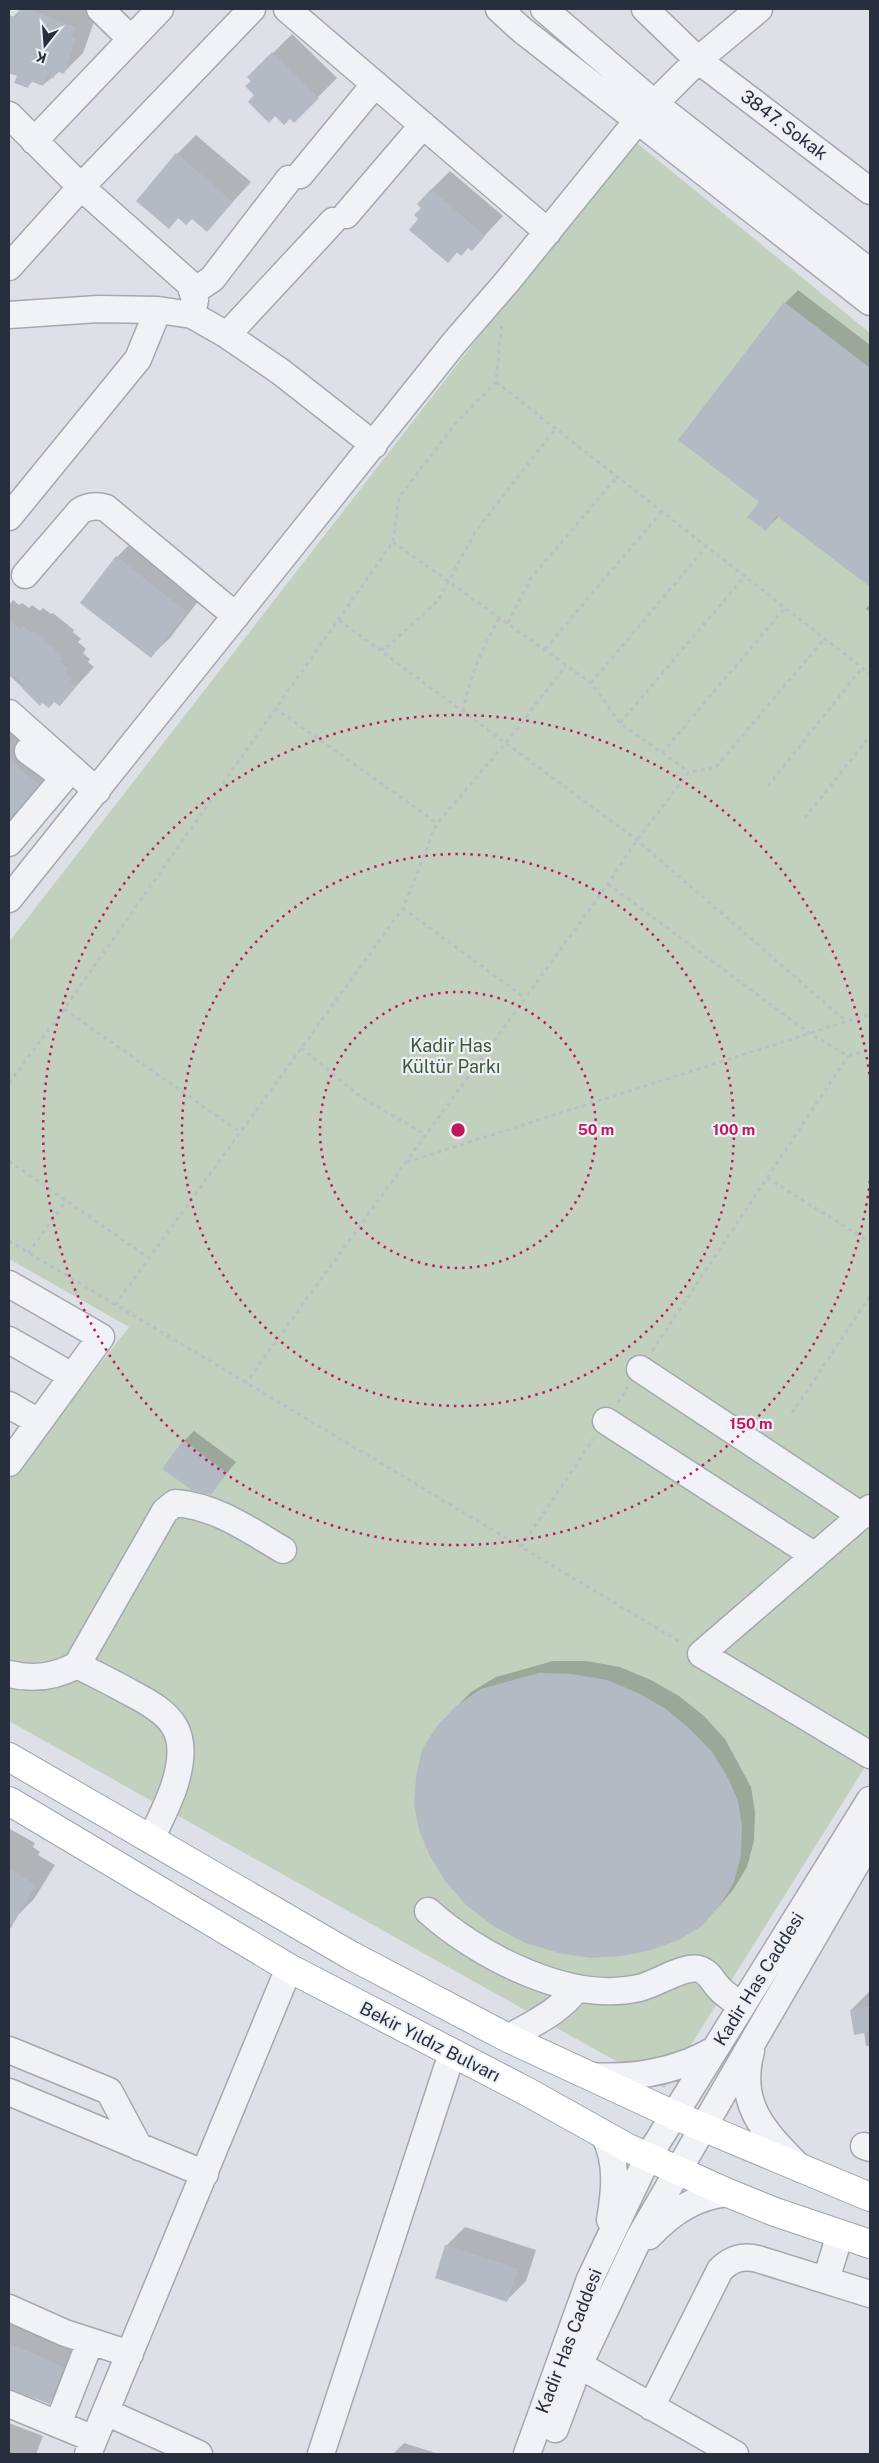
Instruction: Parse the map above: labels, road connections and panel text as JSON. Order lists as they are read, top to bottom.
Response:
{
  "streets": {
    "main road": ["Bekir Yıldız Bulvarı"],
    "street": ["3847. Sokak", "Kadir Has Caddesi"]
  },
  "crossings": [
    ["Kadir Has Caddesi", "Bekir Yıldız Bulvarı"]
  ],
  "parks": ["Kadir Has Kültür Parkı"],
  "north": "bottom",
  "rings": ["50 m", "100 m", "150 m"]
}
